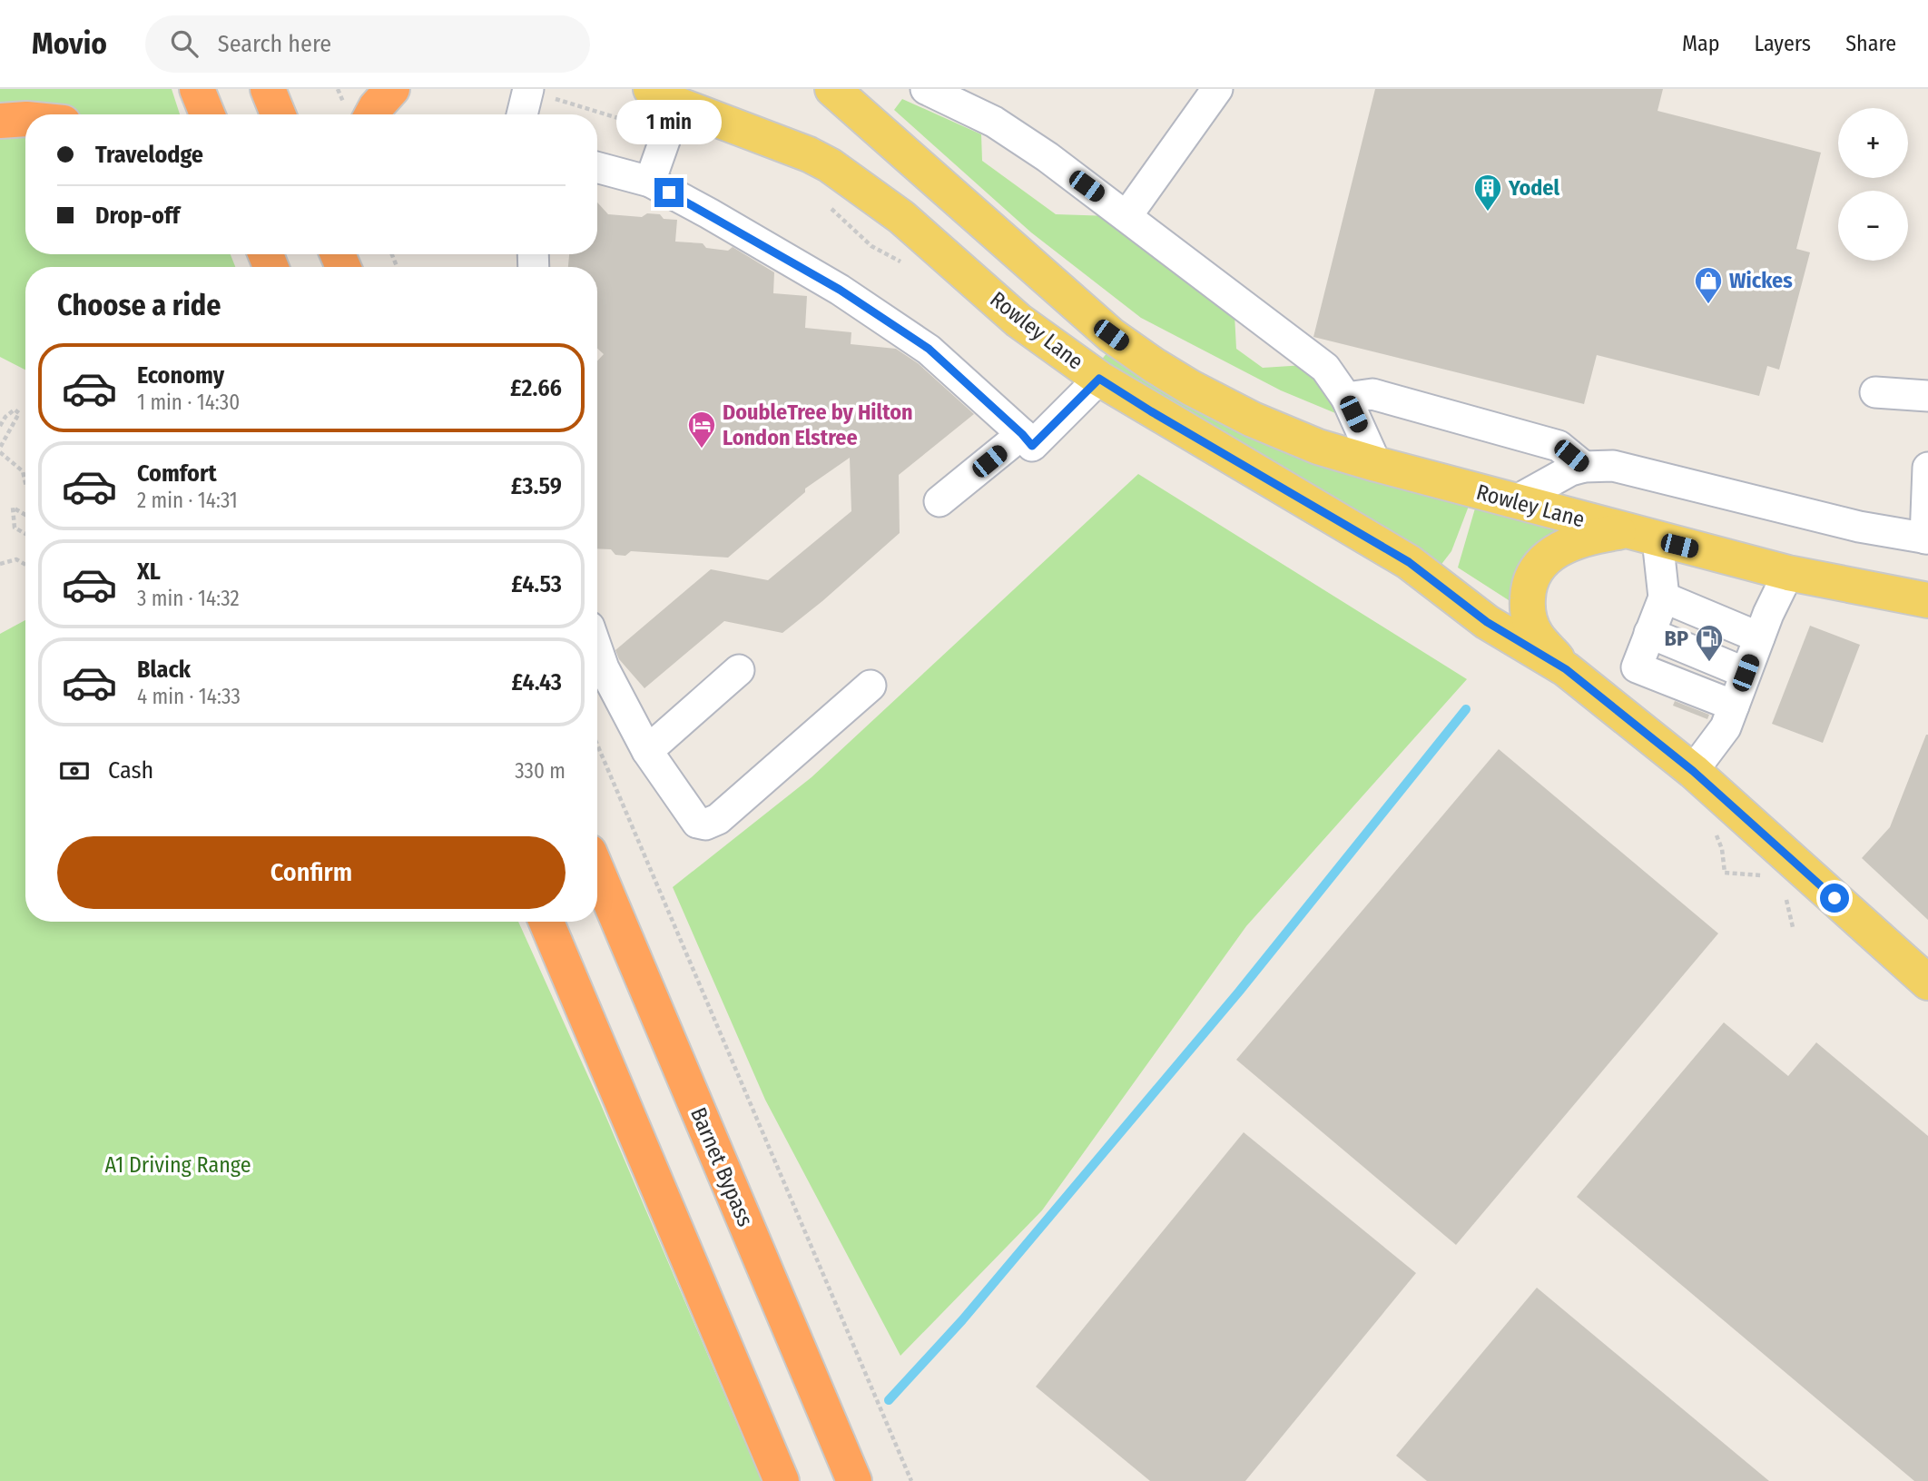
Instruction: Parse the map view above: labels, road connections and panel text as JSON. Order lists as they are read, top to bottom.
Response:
{
  "streets": {
    "highway": ["Barnet Bypass"],
    "main road": ["Rowley Lane"]
  },
  "parks": ["A1 Driving Range"],
  "places": {
    "building": ["Yodel"],
    "shop": ["Wickes"],
    "hotel": ["DoubleTree by Hilton London Elstree"],
    "fuel station": ["BP"]
  },
  "page": {
    "header": "Movio",
    "search": "Search here",
    "nav": ["Map", "Layers", "Share"],
    "bubble": "1 min",
    "map_buttons": ["+", "−"],
    "banner": ["Travelodge", "Drop-off"],
    "heading": "Choose a ride",
    "list": [
      {
        "name": "Economy",
        "note": "1 min · 14:30",
        "value": "£2.66"
      },
      {
        "name": "Comfort",
        "note": "2 min · 14:31",
        "value": "£3.59"
      },
      {
        "name": "XL",
        "note": "3 min · 14:32",
        "value": "£4.53"
      },
      {
        "name": "Black",
        "note": "4 min · 14:33",
        "value": "£4.43"
      }
    ],
    "pay": ["Cash", "330 m"],
    "buttons": "Confirm"
  }
}
